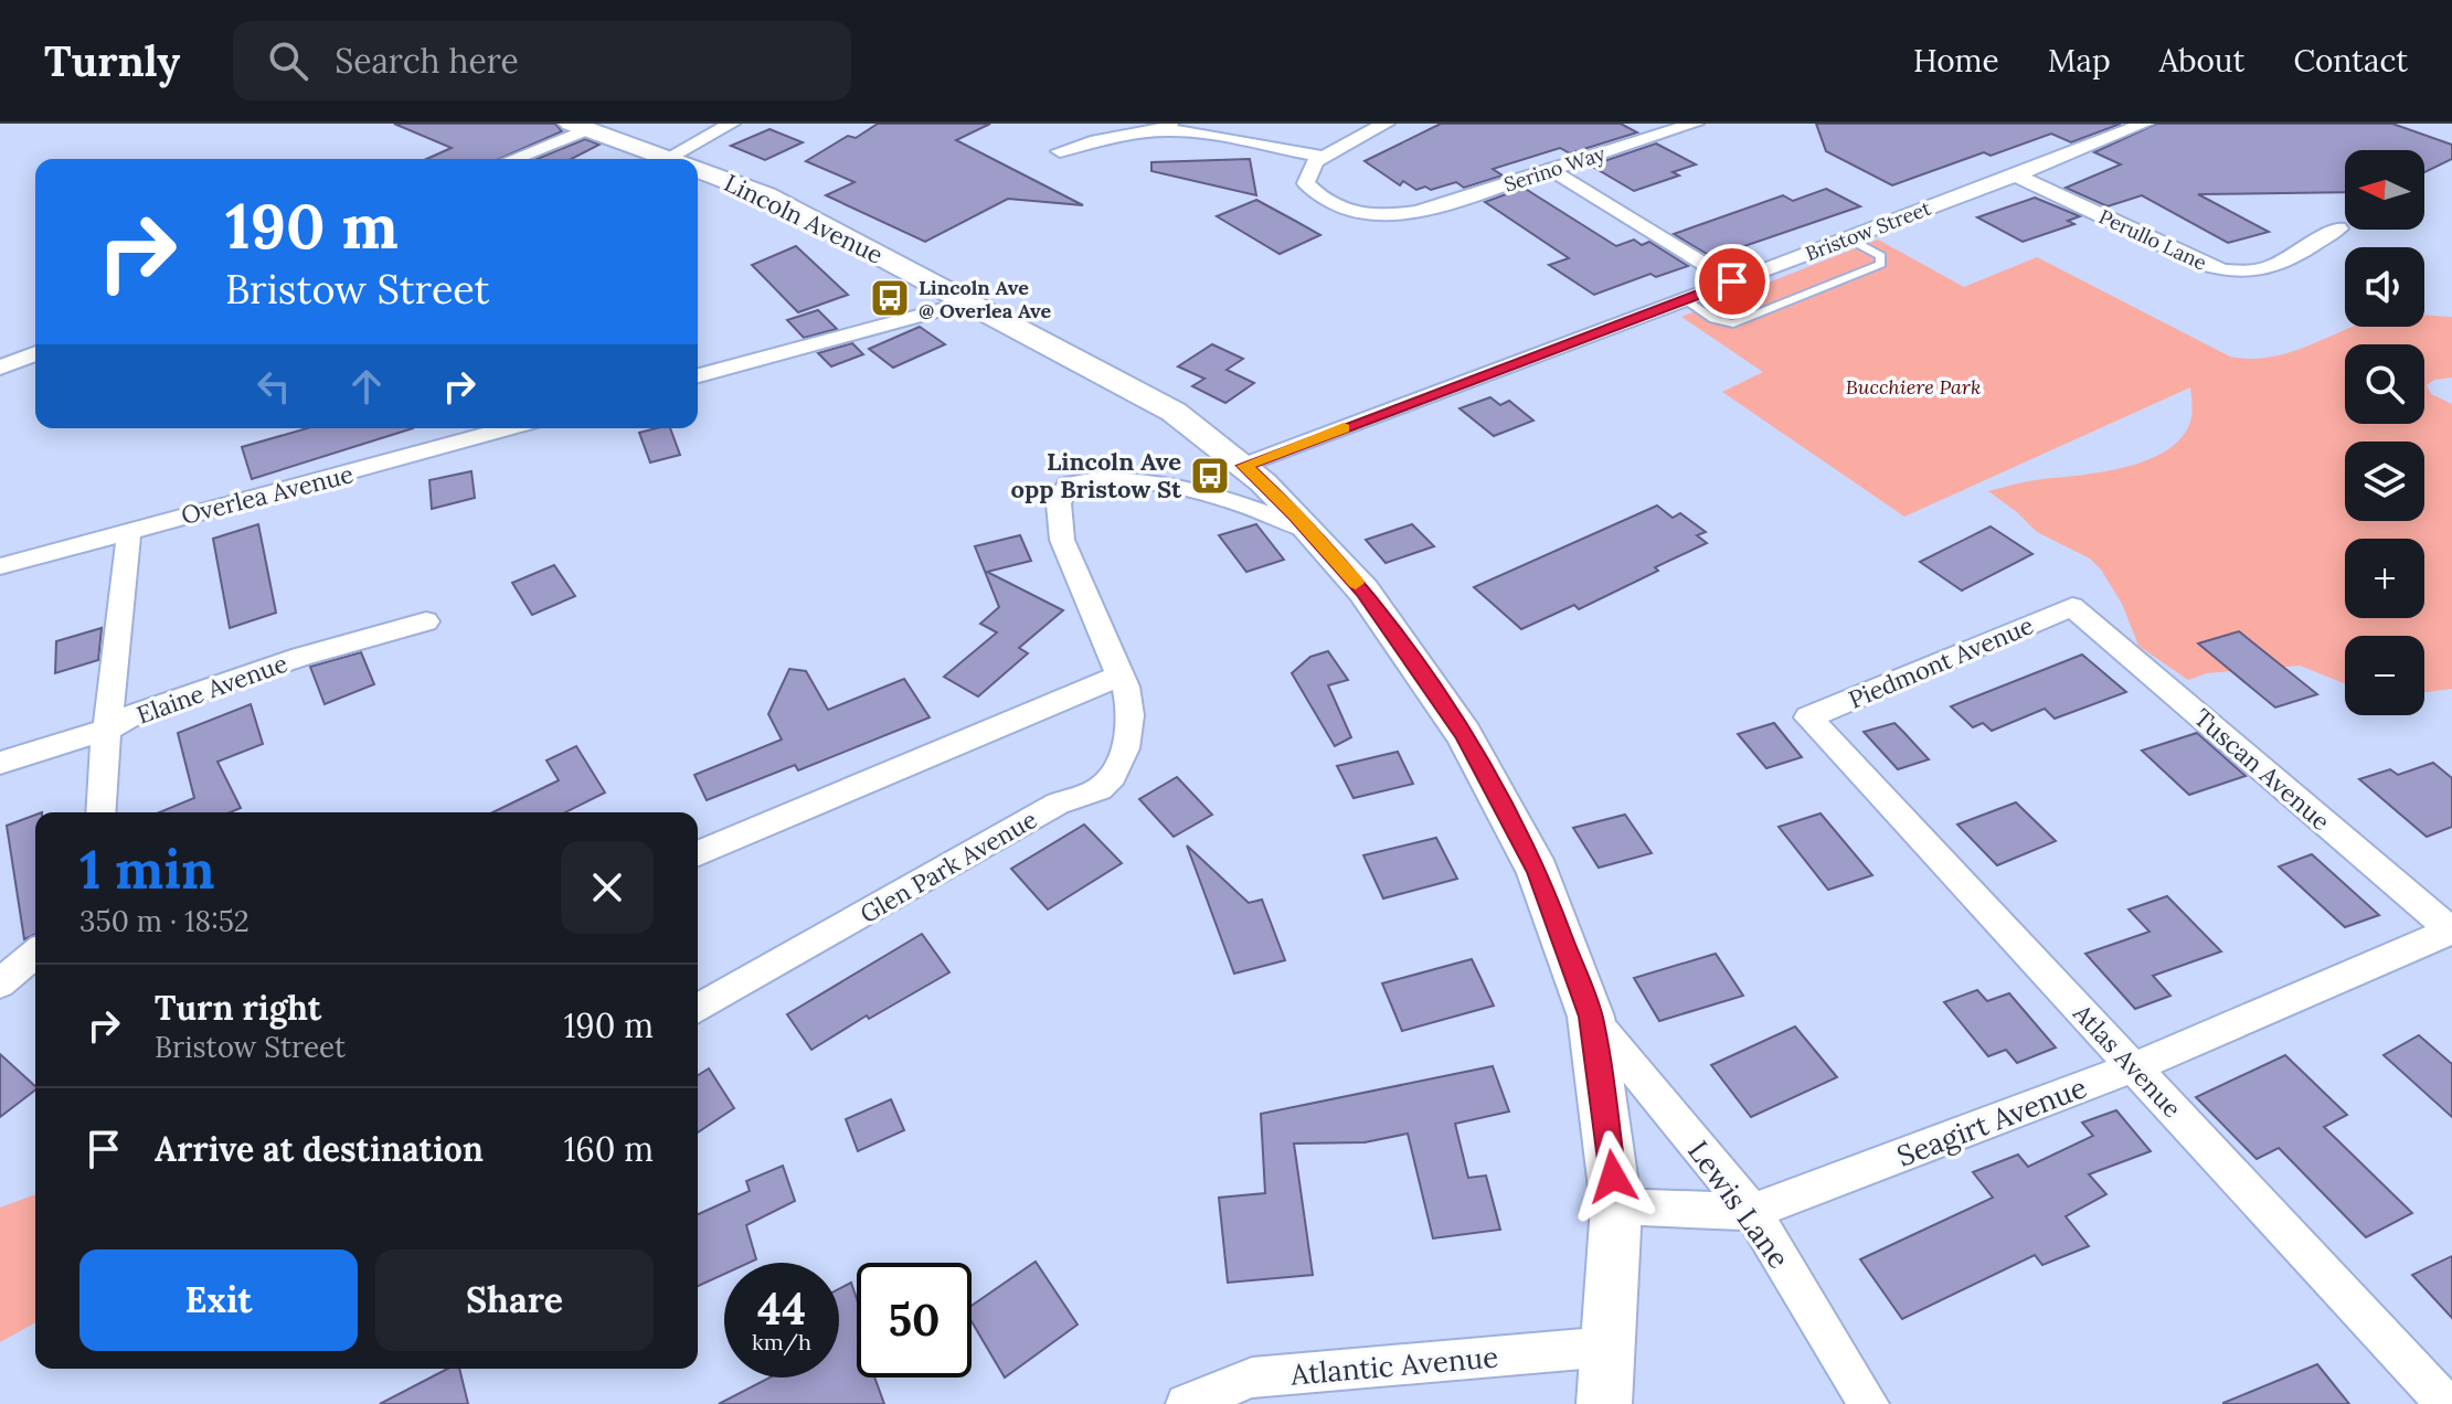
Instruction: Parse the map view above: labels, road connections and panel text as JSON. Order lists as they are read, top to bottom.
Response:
{
  "streets": {
    "main road": ["Lincoln Avenue"],
    "street": [
      "Serino Way",
      "Bristow Street",
      "Perullo Lane",
      "Overlea Avenue",
      "Piedmont Avenue",
      "Elaine Avenue",
      "Tuscan Avenue",
      "Glen Park Avenue",
      "Atlas Avenue",
      "Seagirt Avenue",
      "Lewis Lane",
      "Atlantic Avenue"
    ]
  },
  "crossings": [
    ["Lincoln Avenue", "Bristow Street"],
    ["Lincoln Avenue", "Glen Park Avenue"],
    ["Lincoln Avenue", "Seagirt Avenue"],
    ["Lincoln Avenue", "Lewis Lane"],
    ["Lincoln Avenue", "Atlantic Avenue"],
    ["Bristow Street", "Perullo Lane"],
    ["Piedmont Avenue", "Tuscan Avenue"],
    ["Piedmont Avenue", "Atlas Avenue"],
    ["Tuscan Avenue", "Seagirt Avenue"],
    ["Atlas Avenue", "Seagirt Avenue"],
    ["Seagirt Avenue", "Lewis Lane"]
  ],
  "parks": ["Bucchiere Park"],
  "places": {
    "bus stop": ["Lincoln Ave @ Overlea Ave", "Lincoln Ave opp Bristow St"]
  },
  "north": "left",
  "page": {
    "header": "Turnly",
    "search": "Search here",
    "nav": [
      "Home",
      "Map",
      "About",
      "Contact"
    ],
    "map_buttons": ["+", "−"],
    "turn": ["190 m", "Bristow Street"],
    "heading": ["1 min", "350 m · 18:52"],
    "list": [
      {
        "name": "Turn right",
        "note": "Bristow Street",
        "value": "190 m"
      },
      {
        "name": "Arrive at destination",
        "value": "160 m"
      }
    ],
    "buttons": ["Exit", "Share"],
    "speed": "44 km/h",
    "limit": "50"
  }
}
